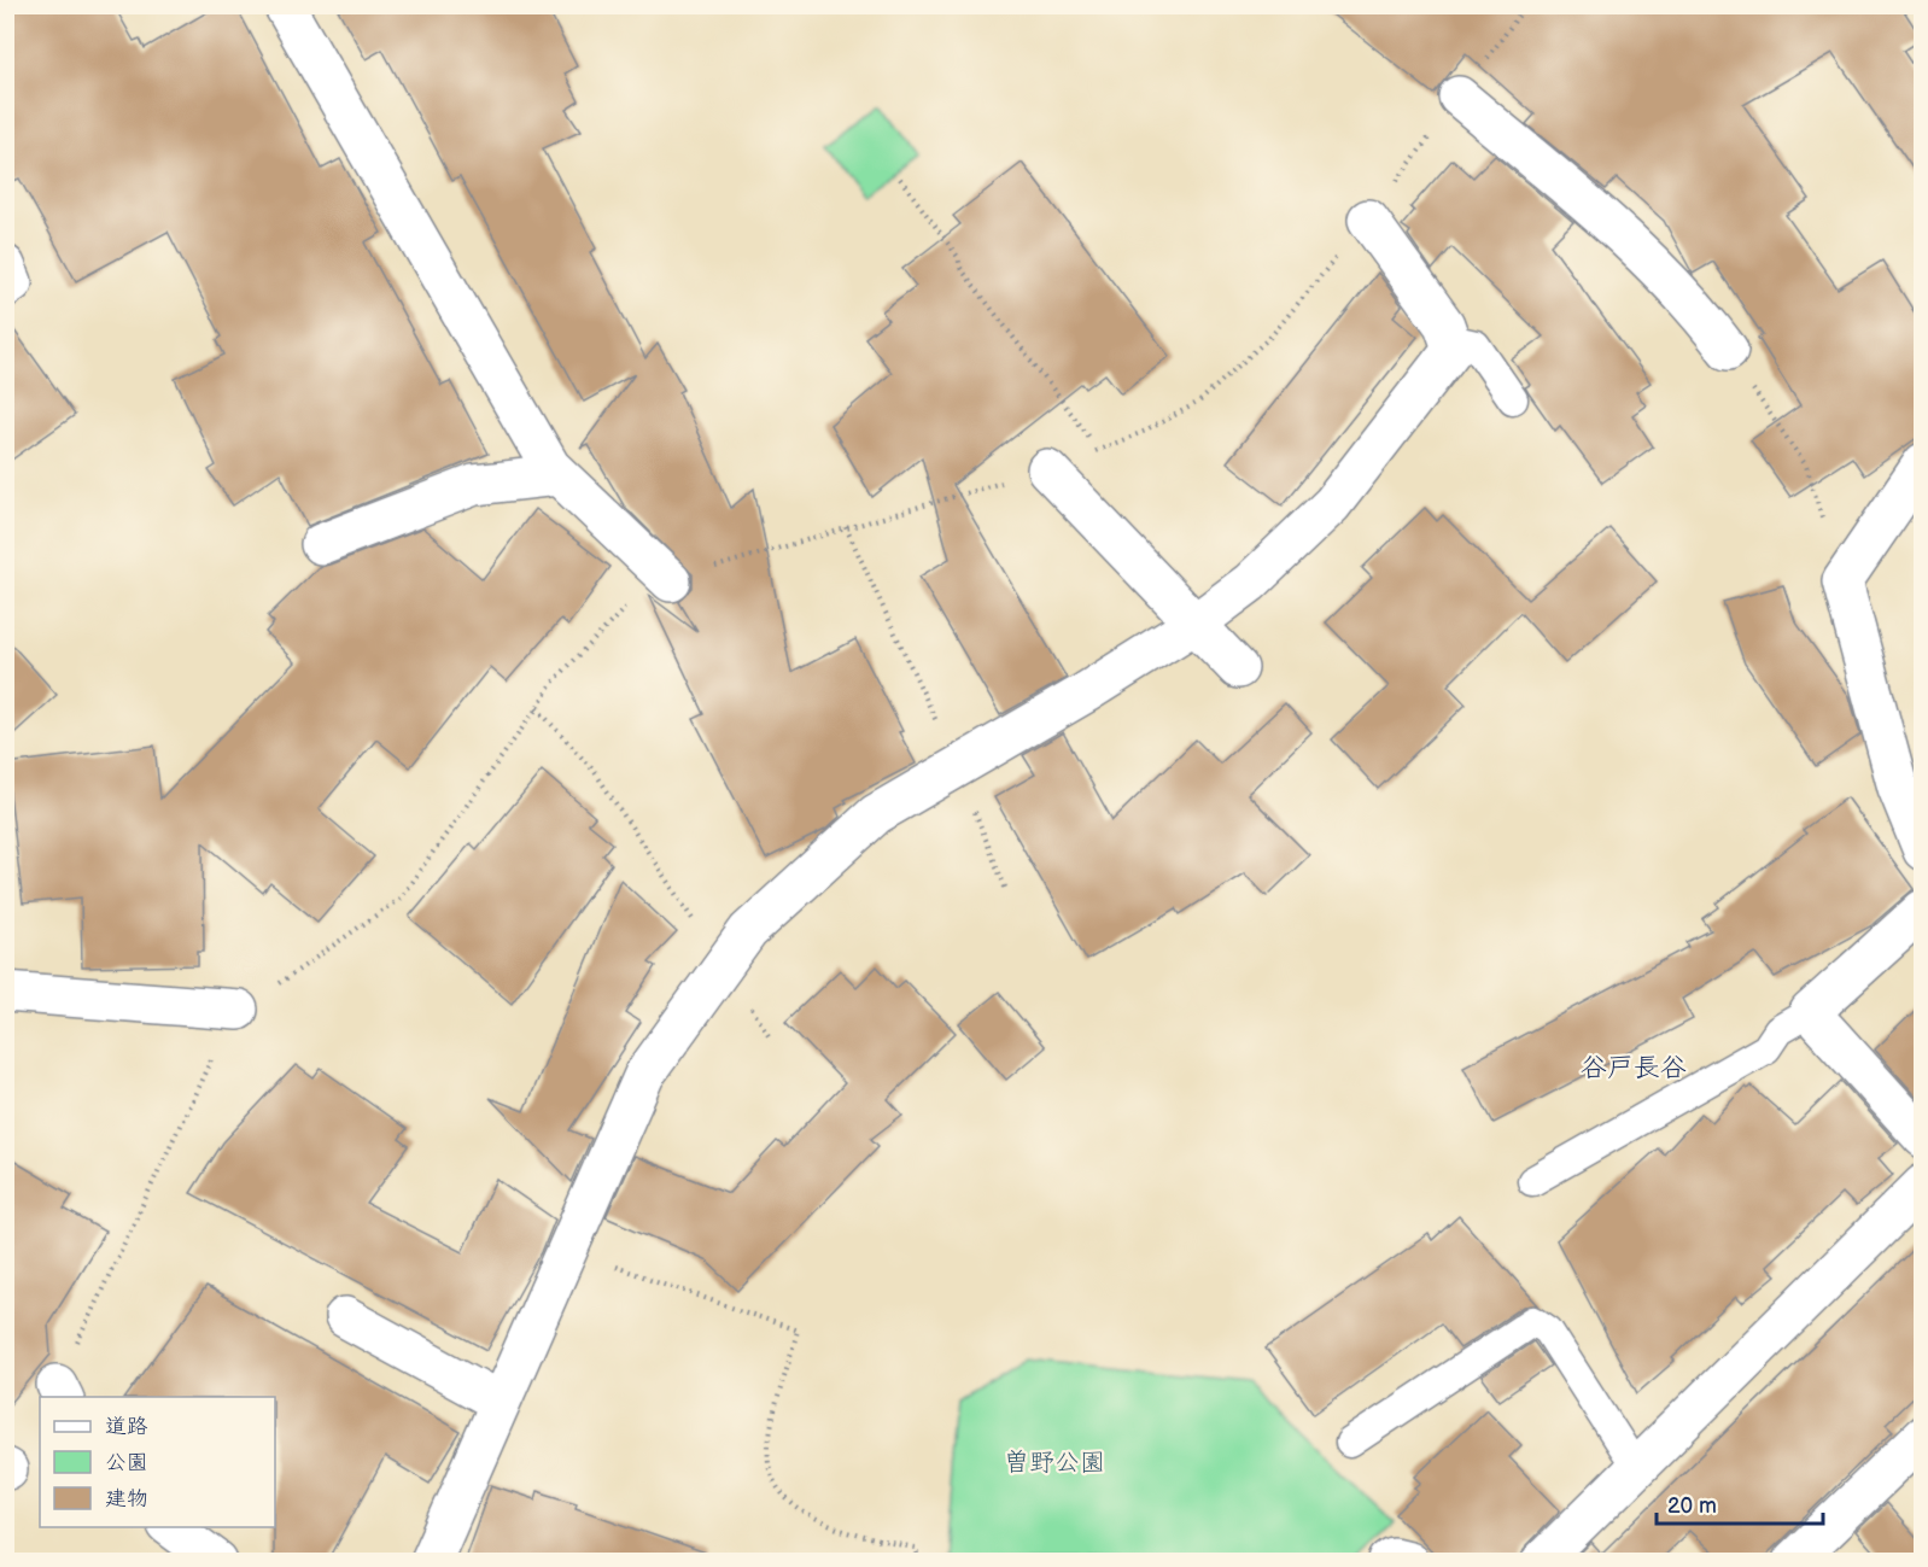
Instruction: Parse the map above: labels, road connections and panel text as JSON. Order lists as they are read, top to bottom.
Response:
{
  "districts": ["谷戸長谷"],
  "parks": ["曽野公園"],
  "legend": ["道路", "公園", "建物"],
  "scale_bar": "20 m"
}
